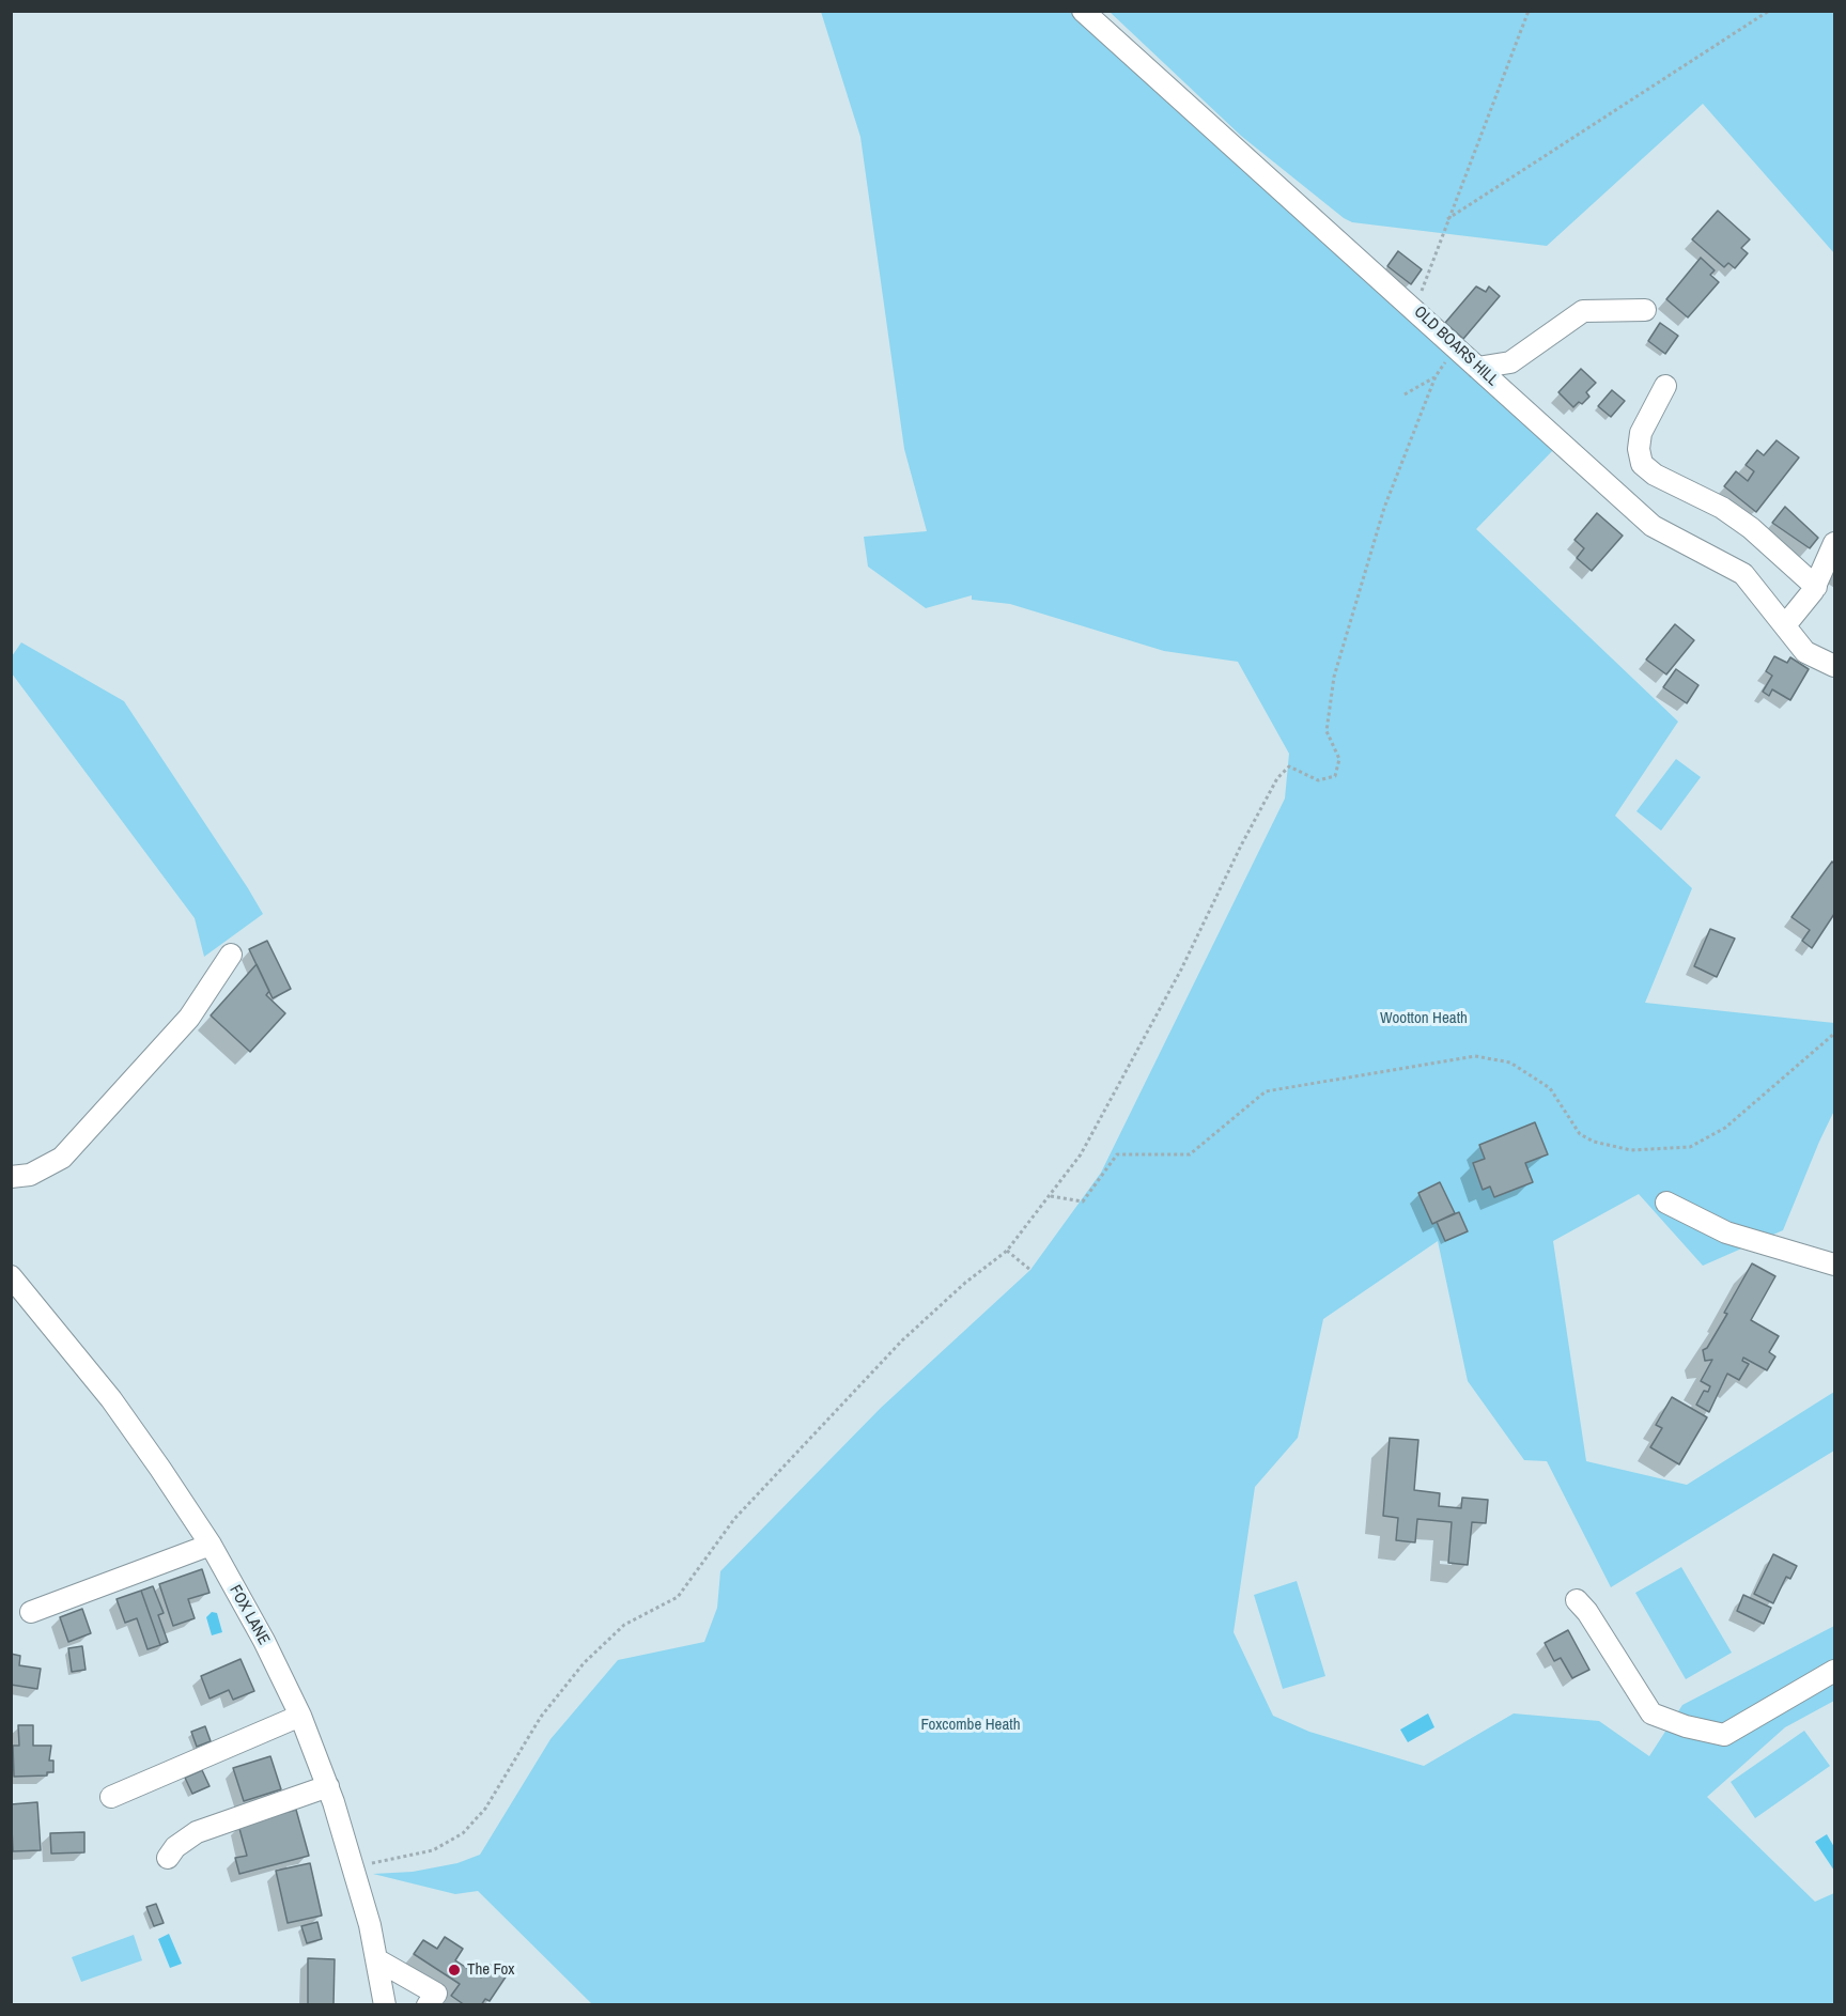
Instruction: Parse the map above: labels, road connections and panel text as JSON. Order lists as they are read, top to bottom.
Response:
{
  "streets": {
    "street": ["OLD BOARS HILL", "FOX LANE"]
  },
  "parks": ["Wootton Heath", "Foxcombe Heath"],
  "places": ["The Fox"]
}
